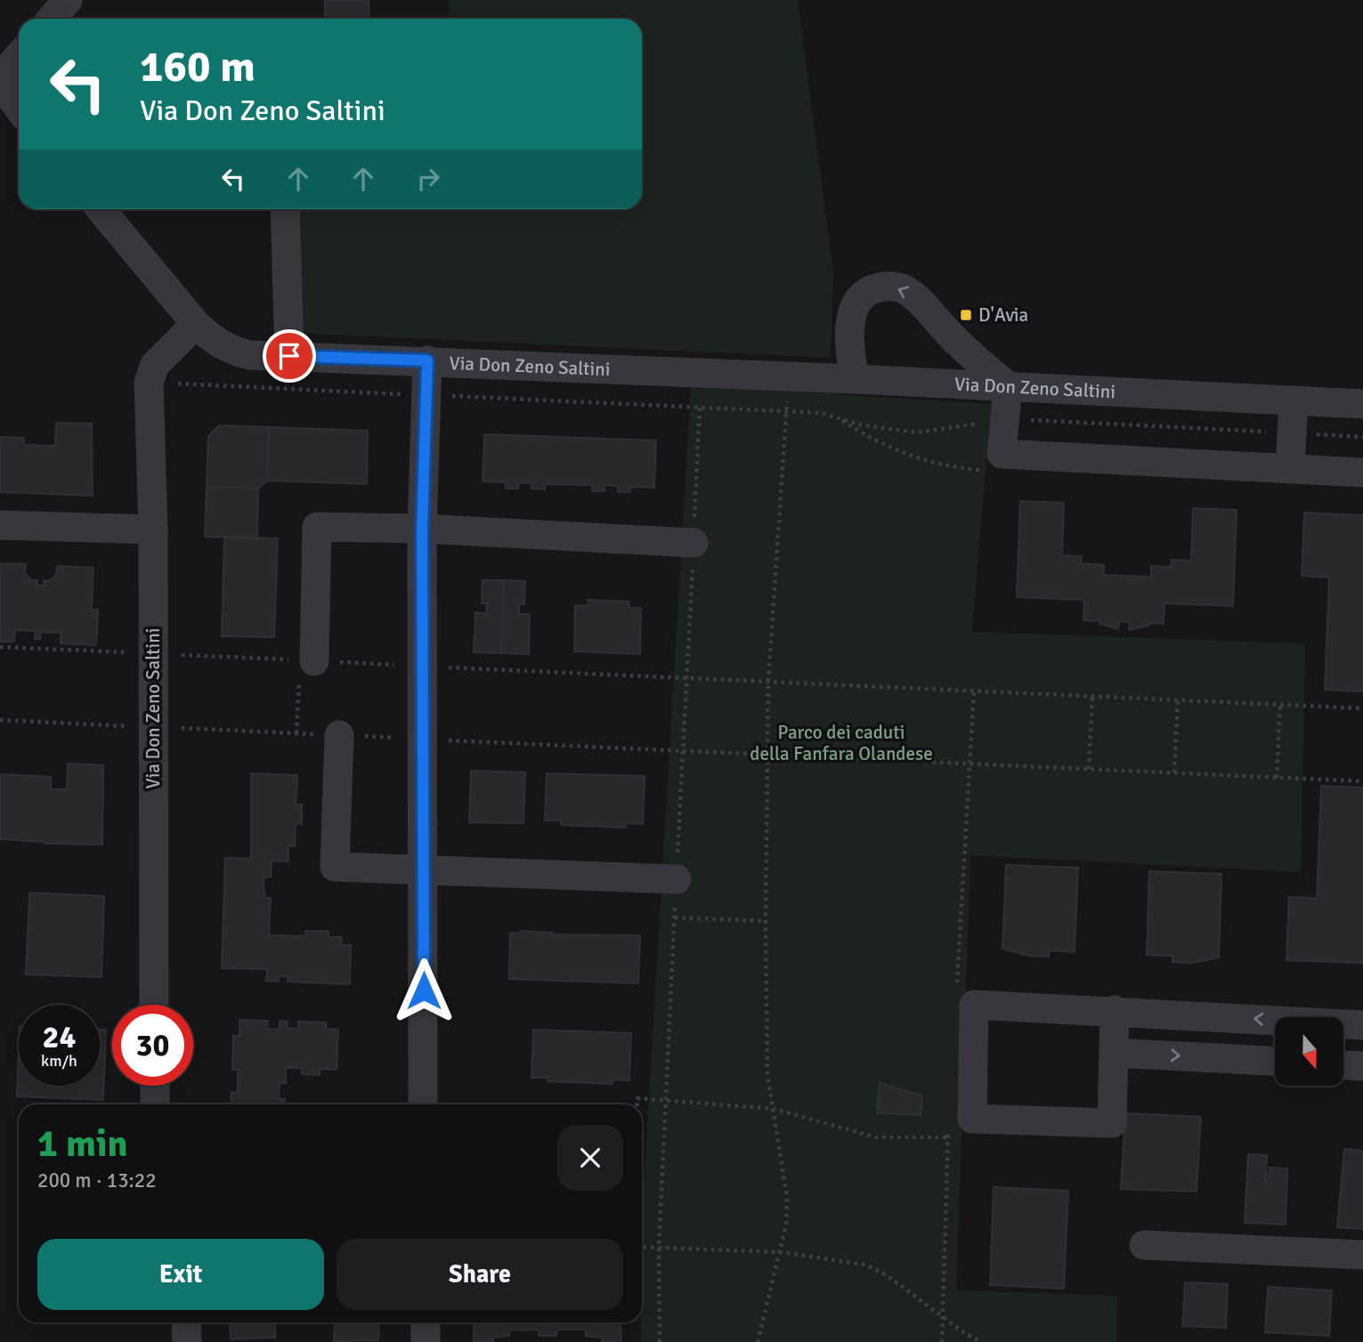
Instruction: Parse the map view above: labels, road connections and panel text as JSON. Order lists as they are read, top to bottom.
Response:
{
  "streets": {
    "street": ["Via Don Zeno Saltini"]
  },
  "parks": ["Parco dei caduti della Fanfara Olandese"],
  "places": {
    "transit": ["D'Avia"]
  },
  "north": "bottom",
  "page": {
    "turn": ["160 m", "Via Don Zeno Saltini"],
    "speed": "24 km/h",
    "limit": "30",
    "heading": ["1 min", "200 m · 13:22"],
    "buttons": ["Exit", "Share"]
  }
}
